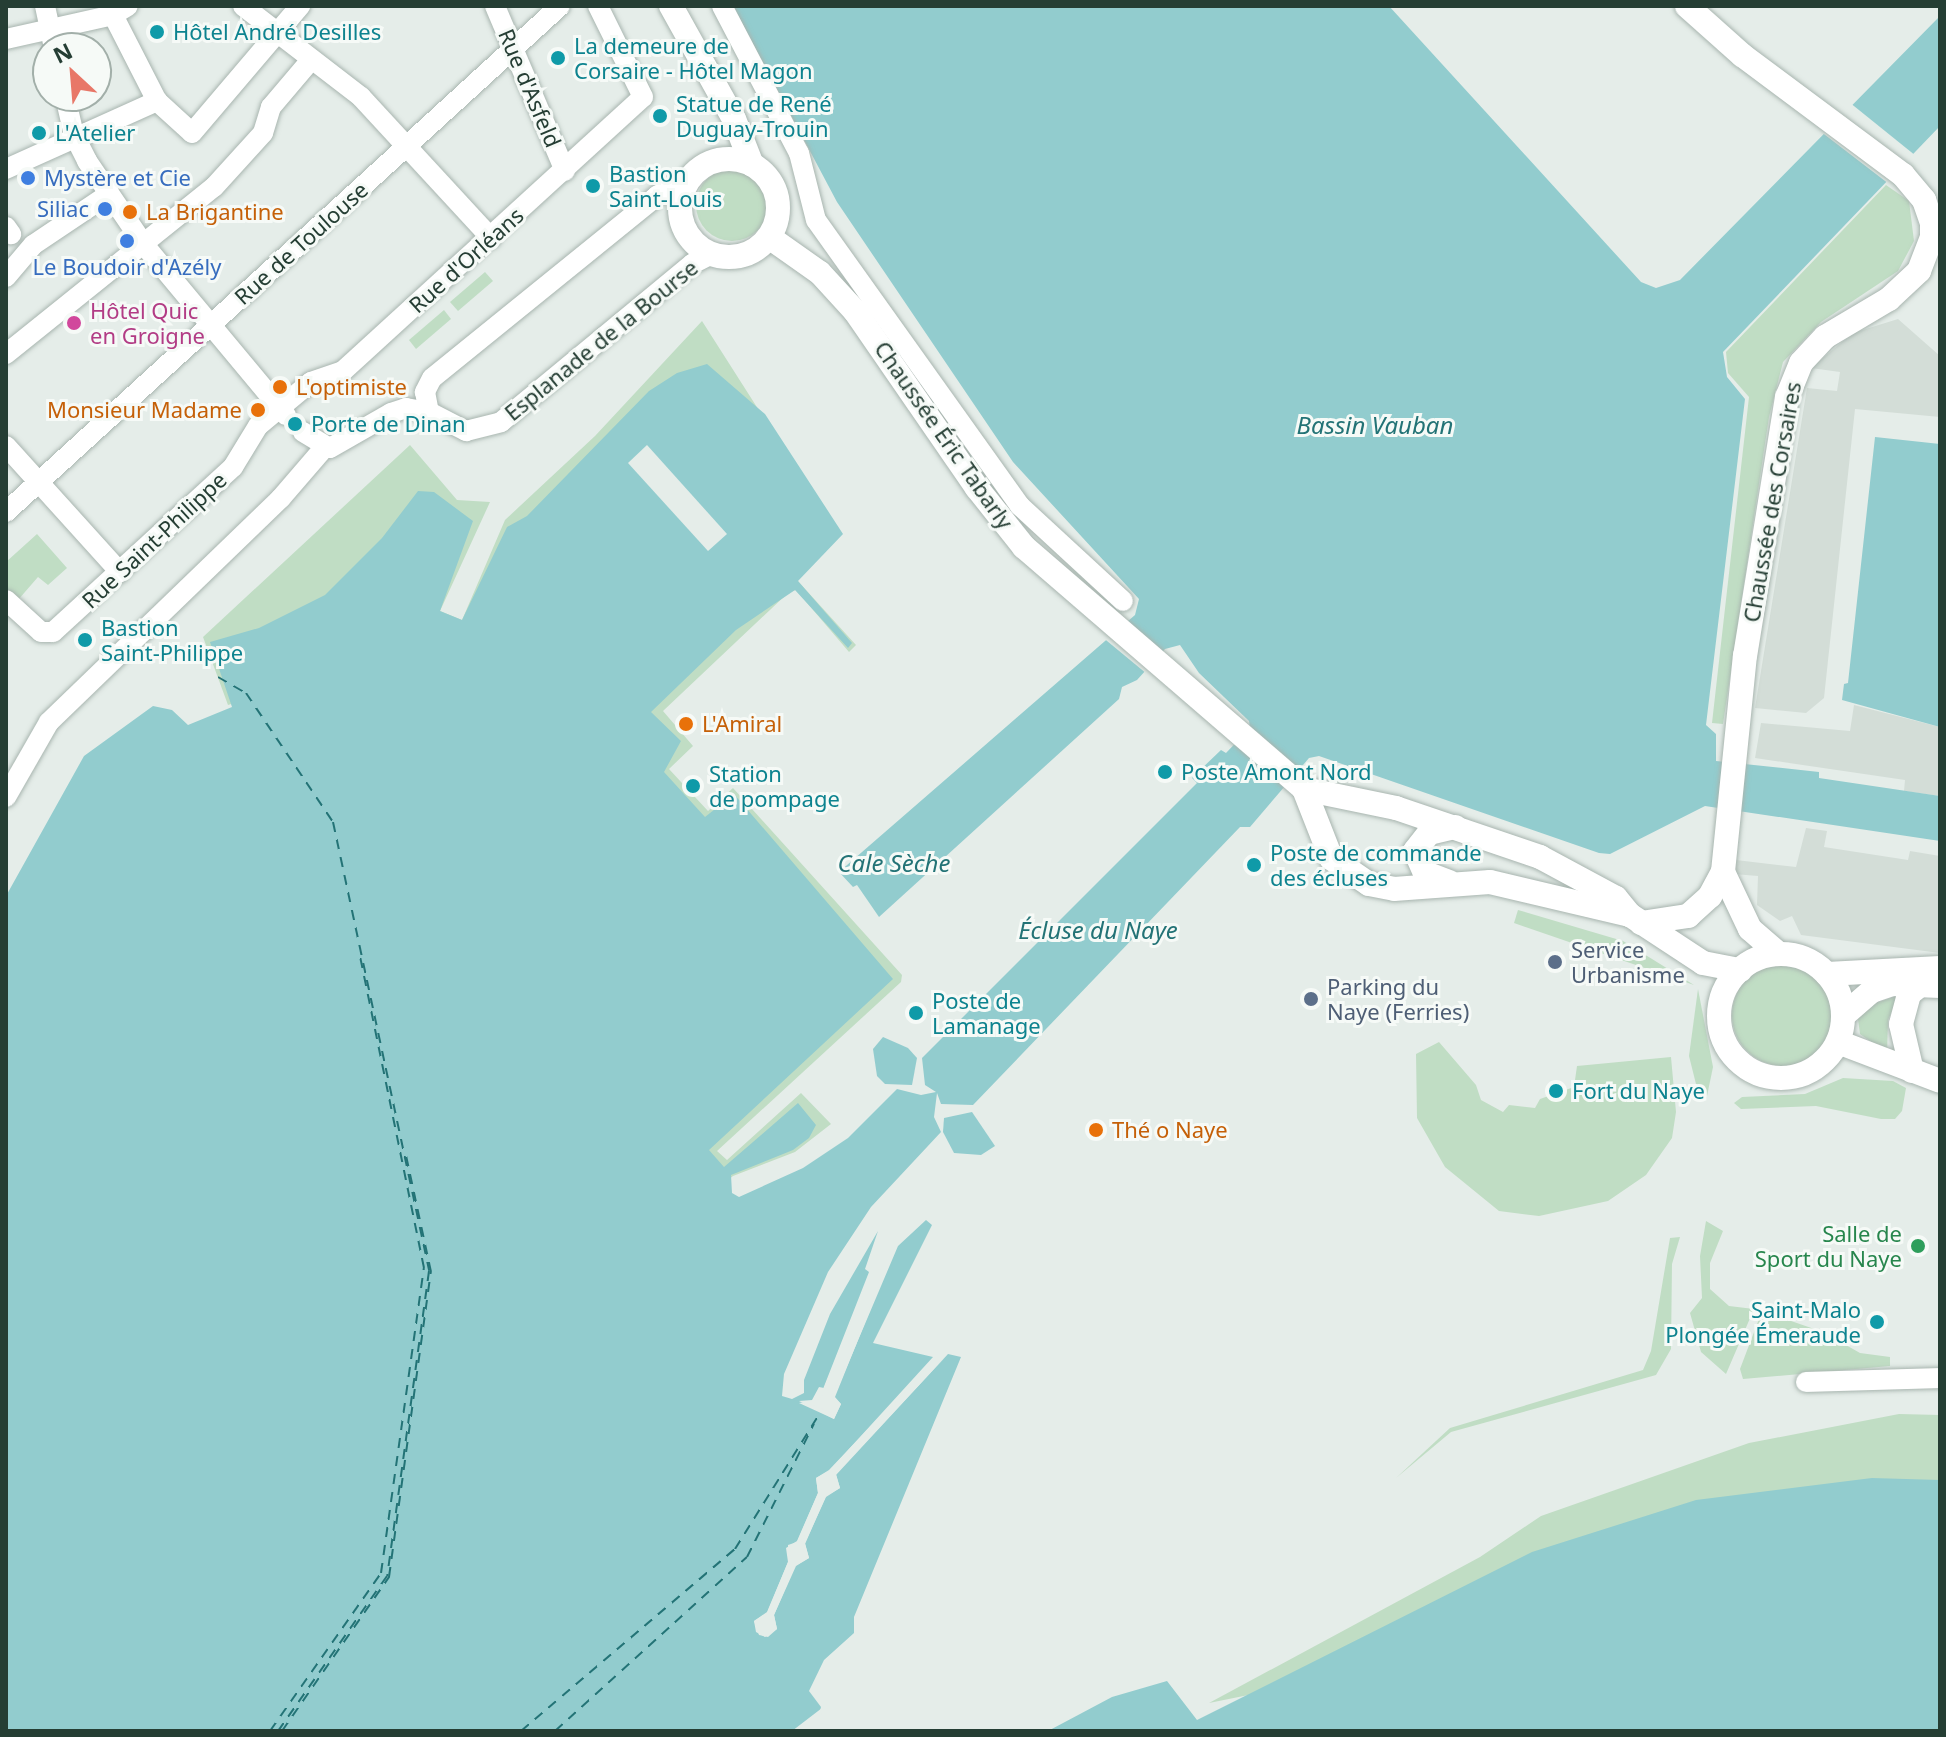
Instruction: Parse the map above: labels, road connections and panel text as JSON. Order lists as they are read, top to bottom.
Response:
{
  "streets": {
    "main road": ["Chaussée Éric Tabarly", "Chaussée des Corsaires"],
    "street": [
      "Rue d'Asfeld",
      "Rue de Toulouse",
      "Rue d'Orléans",
      "Esplanade de la Bourse",
      "Rue Saint-Philippe"
    ]
  },
  "crossings": [
    ["Rue d'Asfeld", "Rue de Toulouse"],
    ["Rue d'Asfeld", "Rue d'Orléans"],
    ["Rue d'Orléans", "Rue Saint-Philippe"],
    ["Esplanade de la Bourse", "Chaussée Éric Tabarly"]
  ],
  "water": ["Bassin Vauban", "Cale Sèche", "Écluse du Naye"],
  "places": [
    "Hôtel André Desilles",
    "La demeure de Corsaire - Hôtel Magon",
    "Statue de René Duguay-Trouin",
    "L'Atelier",
    "Mystère et Cie",
    "Bastion Saint-Louis",
    "Siliac",
    "La Brigantine",
    "Le Boudoir d'Azély",
    "Hôtel Quic en Groigne",
    "L'optimiste",
    "Monsieur Madame",
    "Porte de Dinan",
    "Bastion Saint-Philippe",
    "L'Amiral",
    "Poste Amont Nord",
    "Station de pompage",
    "Poste de commande des écluses",
    "Service Urbanisme",
    "Parking du Naye (Ferries)",
    "Poste de Lamanage",
    "Fort du Naye",
    "Thé o Naye",
    "Salle de Sport du Naye",
    "Saint-Malo Plongée Émeraude"
  ],
  "north": "top left"
}
